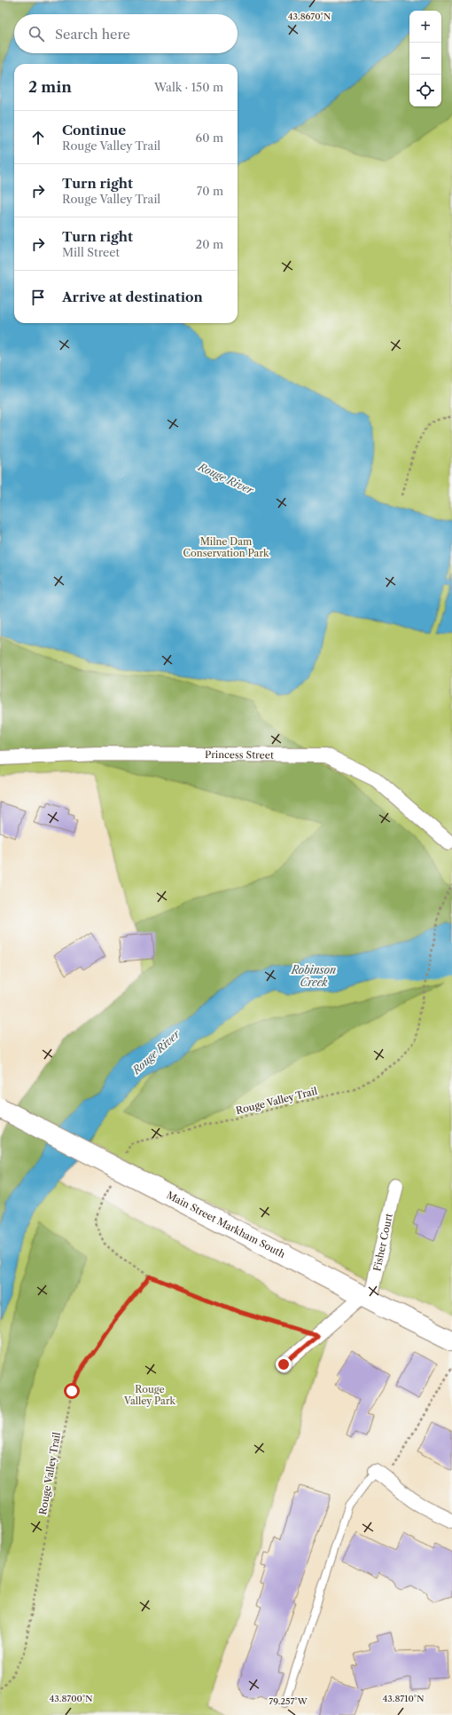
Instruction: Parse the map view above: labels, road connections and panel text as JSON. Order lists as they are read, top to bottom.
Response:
{
  "streets": {
    "main road": ["Main Street Markham South"],
    "street": ["Princess Street", "Fisher Court"],
    "path": ["Rouge Valley Trail"]
  },
  "crossings": [
    ["Main Street Markham South", "Fisher Court"]
  ],
  "water": ["Rouge River", "Robinson Creek"],
  "parks": ["Milne Dam Conservation Park", "Rouge Valley Park"],
  "page": {
    "map_buttons": ["+", "−"],
    "search": "Search here",
    "heading": ["2 min", "Walk · 150 m"],
    "list": [
      ["Continue", "Rouge Valley Trail", "60 m"],
      ["Turn right", "Rouge Valley Trail", "70 m"],
      ["Turn right", "Mill Street", "20 m"],
      "Arrive at destination"
    ]
  },
  "coordinates": [
    "43.8670°N",
    "43.8700°N",
    "43.8710°N",
    "79.257°W"
  ]
}
